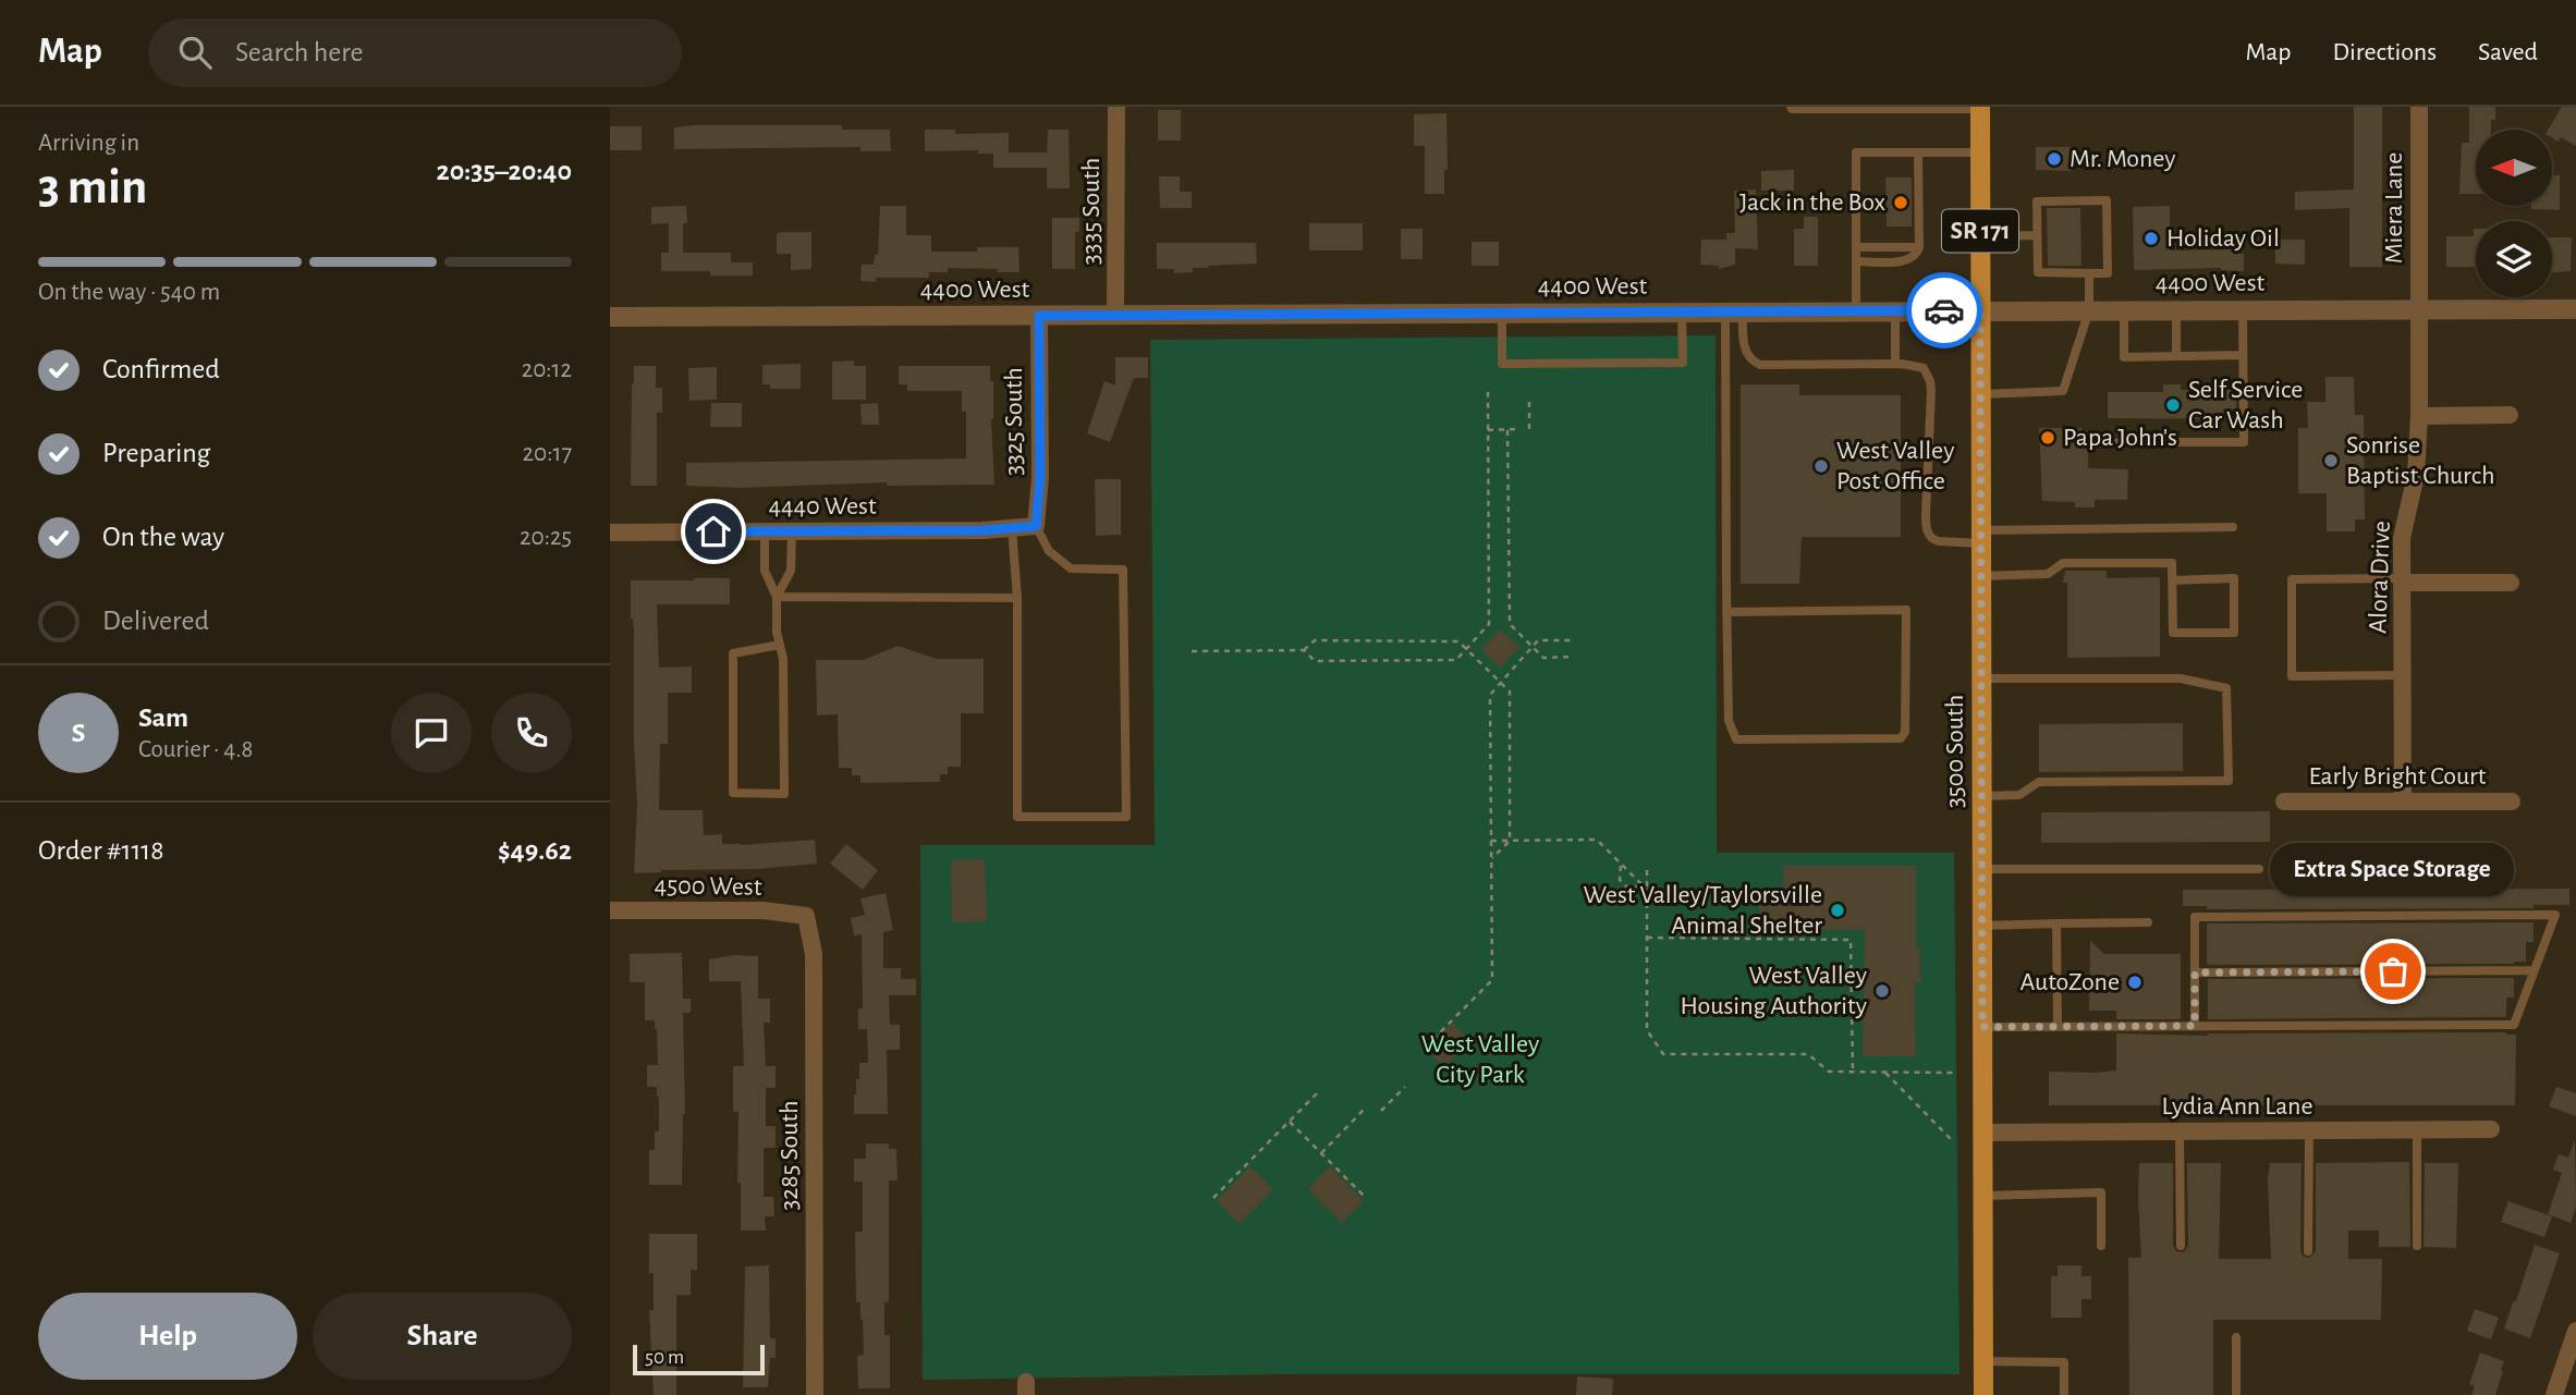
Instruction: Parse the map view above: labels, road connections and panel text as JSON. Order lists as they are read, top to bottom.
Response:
{
  "streets": {
    "main road": ["SR 171", "3500 South"],
    "street": [
      "Miera Lane",
      "3335 South",
      "4400 West",
      "3325 South",
      "4440 West",
      "Alora Drive",
      "Early Bright Court",
      "4500 West",
      "Lydia Ann Lane",
      "3285 South"
    ]
  },
  "crossings": [
    ["Miera Lane", "4400 West"],
    ["Miera Lane", "Alora Drive"],
    ["3335 South", "4400 West"],
    ["4400 West", "3325 South"],
    ["4400 West", "Alora Drive"],
    ["4400 West", "3500 South"],
    ["3325 South", "4440 West"],
    ["Alora Drive", "Early Bright Court"],
    ["3500 South", "Lydia Ann Lane"],
    ["4500 West", "3285 South"]
  ],
  "parks": ["West Valley City Park"],
  "places": [
    "Mr. Money",
    "Jack in the Box",
    "Holiday Oil",
    "Self Service Car Wash",
    "Papa John's",
    "Sonrise Baptist Church",
    "West Valley Post Office",
    "West Valley/Taylorsville Animal Shelter",
    "Extra Space Storage",
    "AutoZone",
    "West Valley Housing Authority"
  ],
  "scale_bar": "50 m",
  "north": "left",
  "page": {
    "header": "Map",
    "search": "Search here",
    "nav": ["Map", "Directions", "Saved"],
    "heading": ["3 min", "Arriving in", "20:35–20:40"],
    "panel": [
      "Sam",
      "Courier · 4.8",
      "Order #1118",
      "$49.62"
    ],
    "bar": "On the way · 540 m",
    "list": [
      ["Confirmed", "20:12"],
      ["Preparing", "20:17"],
      ["On the way", "20:25"],
      "Delivered"
    ],
    "round": "S",
    "bubble": "Extra Space Storage",
    "buttons": ["Help", "Share"],
    "scale": "50 m"
  }
}
